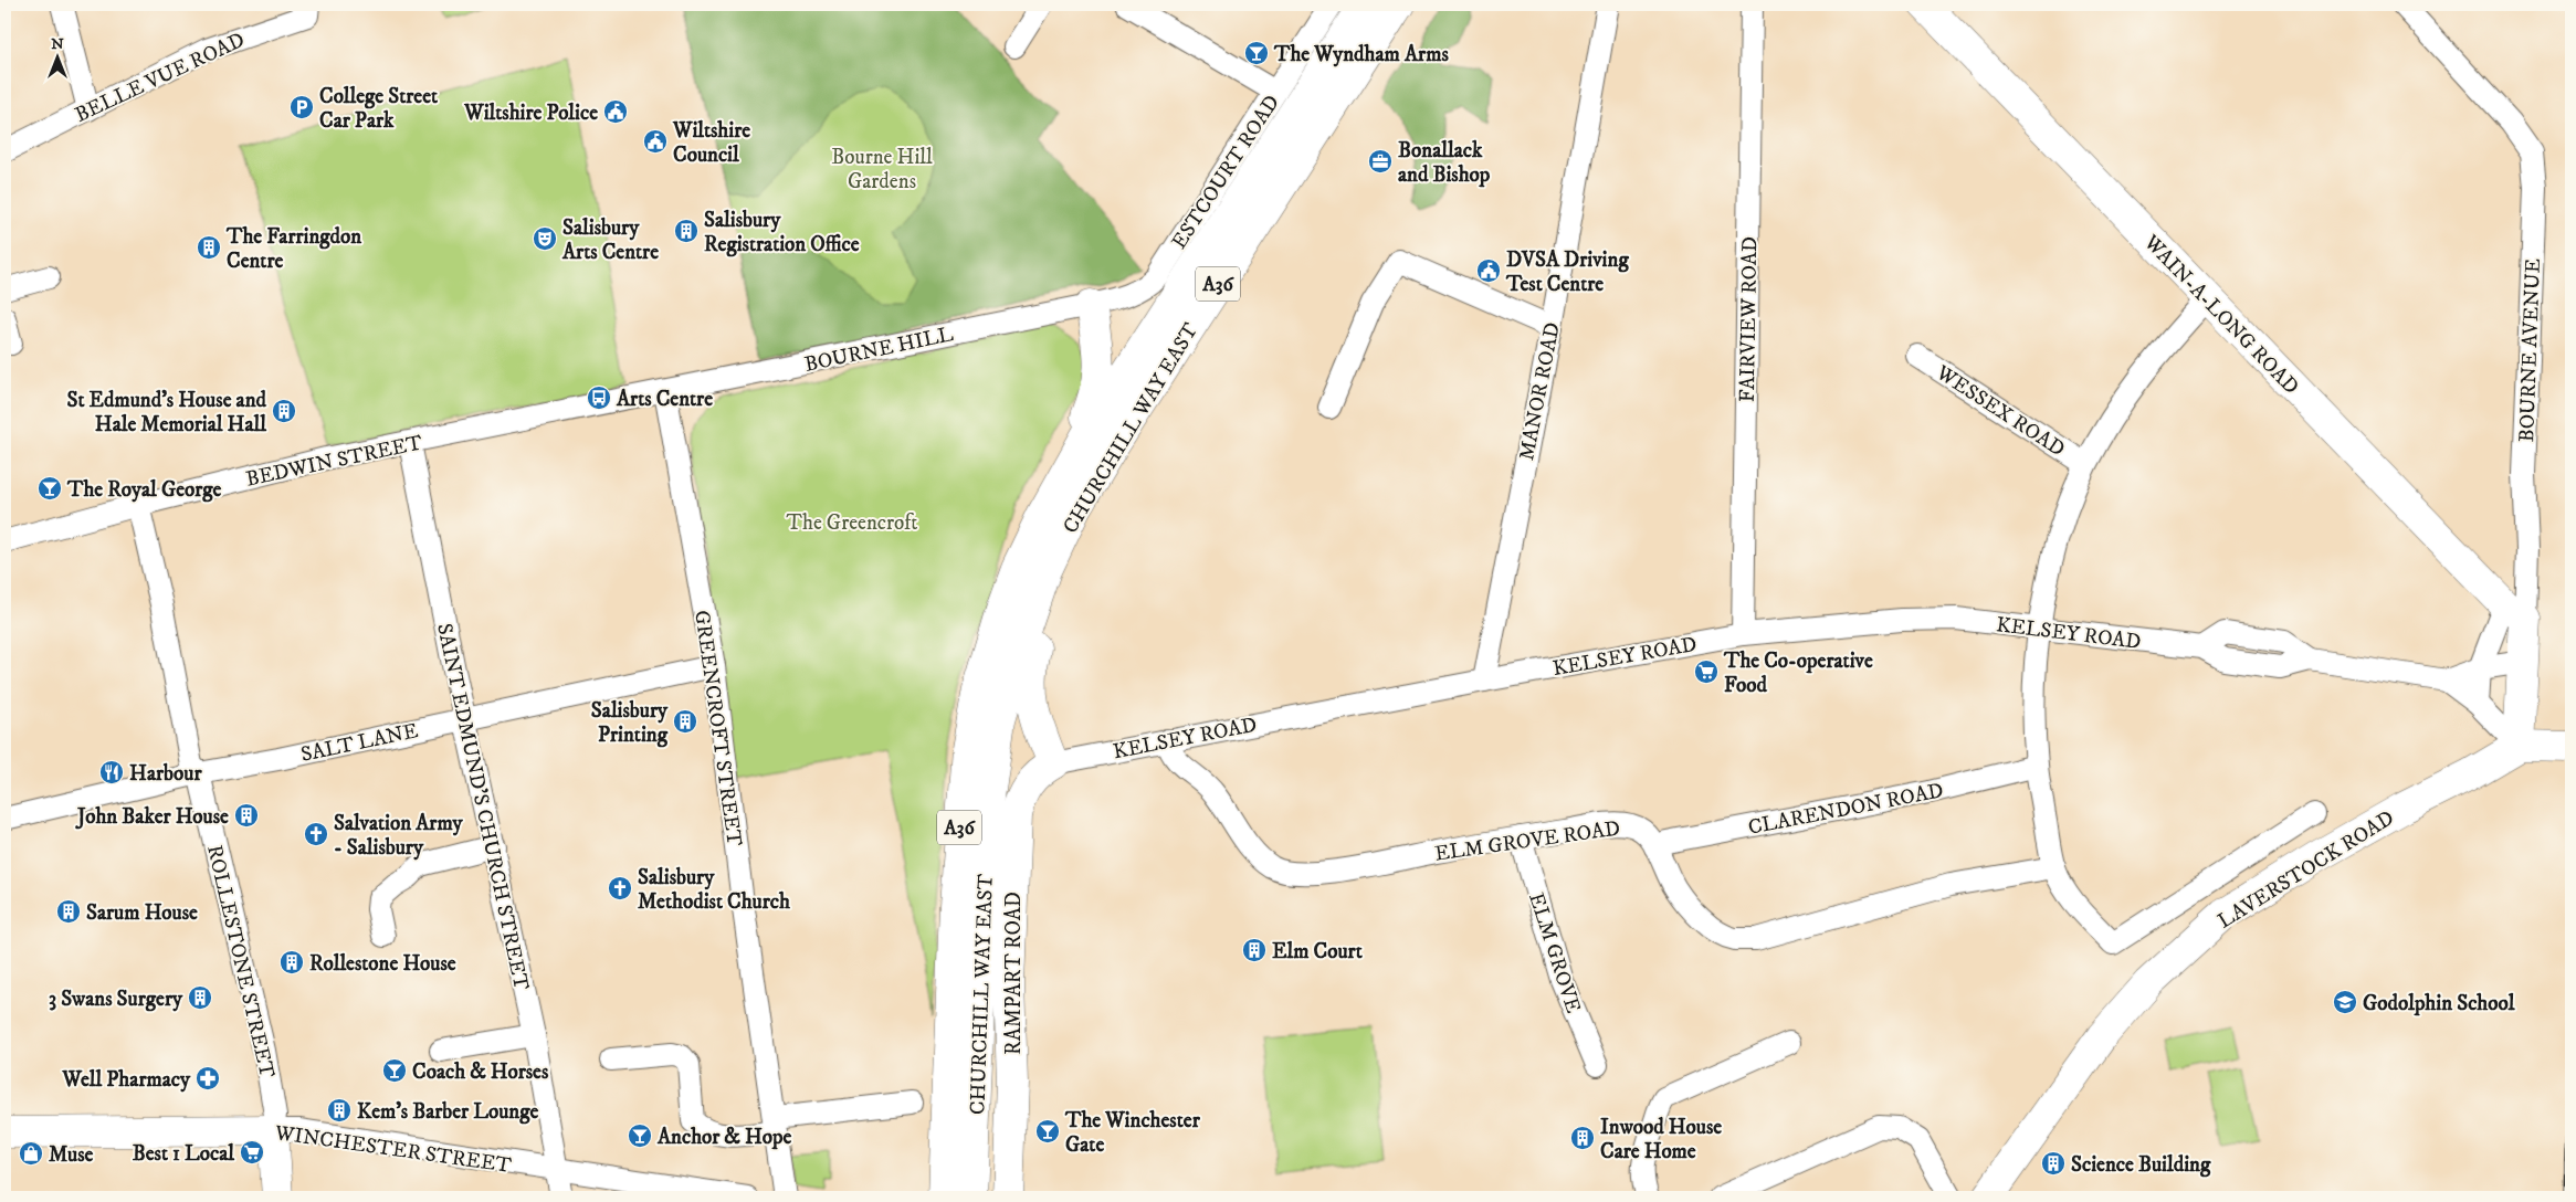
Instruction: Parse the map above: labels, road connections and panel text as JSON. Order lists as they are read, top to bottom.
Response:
{
  "streets": {
    "main road": [
      "A36",
      "WAIN-A-LONG ROAD",
      "BOURNE AVENUE",
      "CHURCHILL WAY EAST",
      "LAVERSTOCK ROAD",
      "RAMPART ROAD",
      "WINCHESTER STREET"
    ],
    "street": [
      "BELLE VUE ROAD",
      "ESTCOURT ROAD",
      "FAIRVIEW ROAD",
      "BOURNE HILL",
      "MANOR ROAD",
      "WESSEX ROAD",
      "BEDWIN STREET",
      "KELSEY ROAD",
      "GREENCROFT STREET",
      "SALT LANE",
      "SAINT EDMUND'S CHURCH STREET",
      "CLARENDON ROAD",
      "ELM GROVE ROAD",
      "ELM GROVE",
      "ROLLESTONE STREET"
    ]
  },
  "crossings": [
    ["ESTCOURT ROAD", "BOURNE HILL"],
    ["WAIN-A-LONG ROAD", "BOURNE AVENUE"],
    ["WAIN-A-LONG ROAD", "WESSEX ROAD"],
    ["FAIRVIEW ROAD", "KELSEY ROAD"],
    ["BOURNE HILL", "BEDWIN STREET"],
    ["BOURNE HILL", "GREENCROFT STREET"],
    ["BOURNE AVENUE", "KELSEY ROAD"],
    ["BOURNE AVENUE", "LAVERSTOCK ROAD"],
    ["MANOR ROAD", "KELSEY ROAD"],
    ["WESSEX ROAD", "KELSEY ROAD"],
    ["WESSEX ROAD", "CLARENDON ROAD"],
    ["WESSEX ROAD", "ELM GROVE ROAD"],
    ["WESSEX ROAD", "LAVERSTOCK ROAD"],
    ["BEDWIN STREET", "GREENCROFT STREET"],
    ["BEDWIN STREET", "SAINT EDMUND'S CHURCH STREET"],
    ["BEDWIN STREET", "ROLLESTONE STREET"],
    ["KELSEY ROAD", "ELM GROVE ROAD"],
    ["KELSEY ROAD", "LAVERSTOCK ROAD"],
    ["KELSEY ROAD", "RAMPART ROAD"],
    ["GREENCROFT STREET", "SALT LANE"],
    ["SALT LANE", "SAINT EDMUND'S CHURCH STREET"],
    ["SALT LANE", "ROLLESTONE STREET"],
    ["SAINT EDMUND'S CHURCH STREET", "WINCHESTER STREET"],
    ["CLARENDON ROAD", "ELM GROVE ROAD"],
    ["ELM GROVE ROAD", "ELM GROVE"],
    ["ROLLESTONE STREET", "WINCHESTER STREET"]
  ],
  "parks": ["Bourne Hill Gardens", "The Greencroft"],
  "places": {
    "bar": [
      "The Wyndham Arms",
      "The Royal George",
      "Coach & Horses",
      "The Winchester Gate",
      "Anchor & Hope"
    ],
    "parking": ["College Street Car Park"],
    "public building": ["Wiltshire Police", "Wiltshire Council", "DVSA Driving Test Centre"],
    "office": ["Bonallack and Bishop"],
    "building": [
      "Salisbury Registration Office",
      "The Farringdon Centre",
      "St Edmund's House and Hale Memorial Hall",
      "Salisbury Printing",
      "John Baker House",
      "Sarum House",
      "Elm Court",
      "Rollestone House",
      "3 Swans Surgery",
      "Kem's Barber Lounge",
      "Inwood House Care Home",
      "Science Building"
    ],
    "theatre": ["Salisbury Arts Centre"],
    "bus stop": ["Arts Centre"],
    "supermarket": ["The Co-operative Food", "Best 1 Local"],
    "restaurant": ["Harbour"],
    "church": ["Salvation Army - Salisbury", "Salisbury Methodist Church"],
    "school or university": ["Godolphin School"],
    "pharmacy": ["Well Pharmacy"],
    "shop": ["Muse"]
  },
  "north": "top"
}
